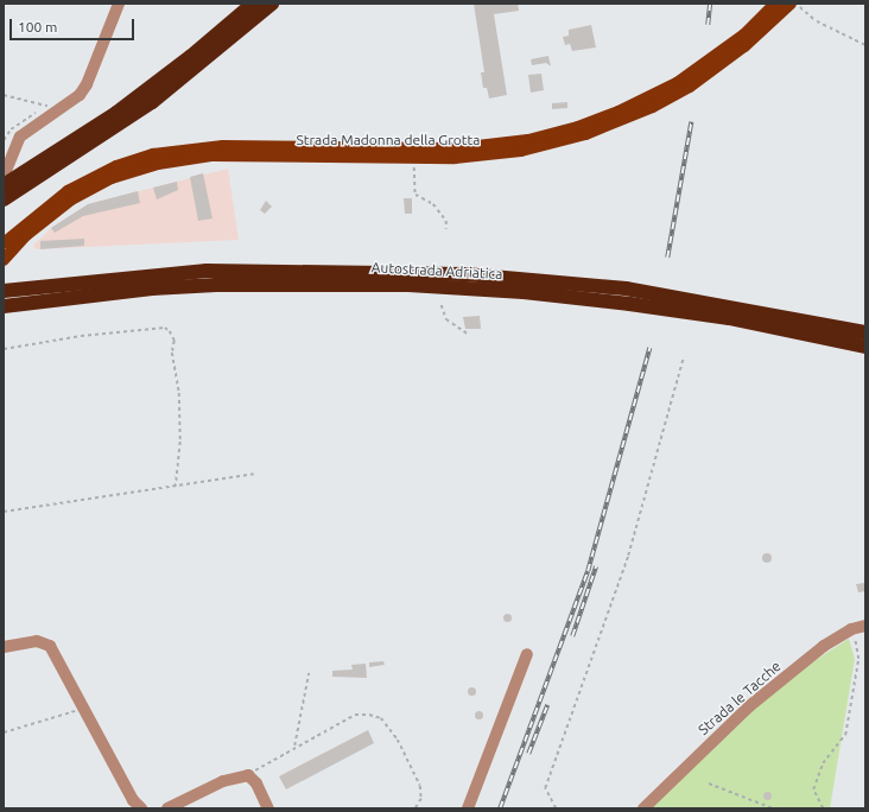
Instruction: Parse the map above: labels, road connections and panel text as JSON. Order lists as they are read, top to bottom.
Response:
{
  "streets": {
    "highway": ["Autostrada Adriatica"],
    "main road": ["Strada Madonna della Grotta"],
    "street": ["Strada le Tacche"]
  },
  "scale_bar": "100 m"
}
